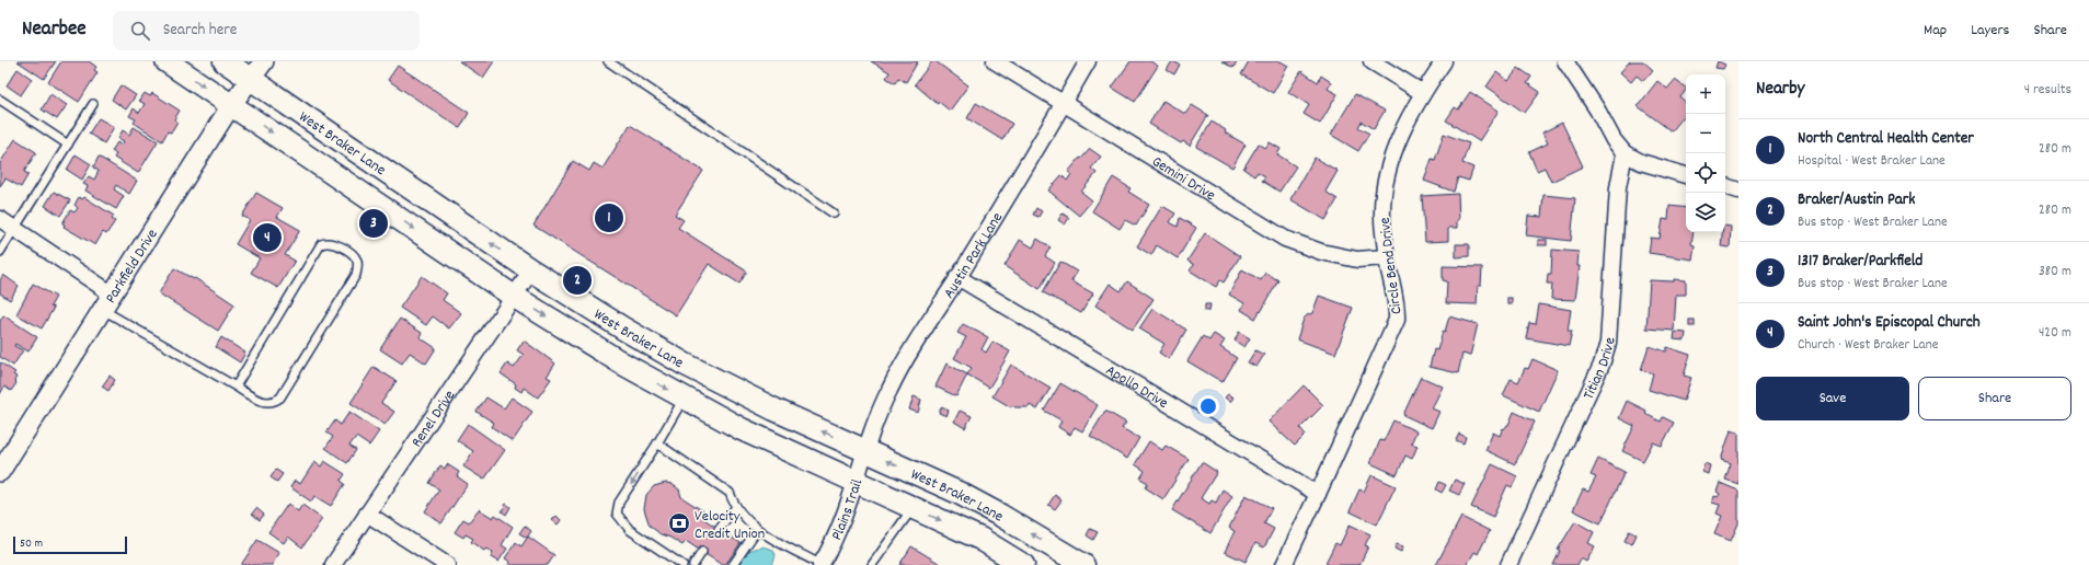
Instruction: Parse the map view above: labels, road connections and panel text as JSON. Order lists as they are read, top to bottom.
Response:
{
  "streets": {
    "main road": ["West Braker Lane"],
    "street": [
      "Gemini Drive",
      "Austin Park Lane",
      "Parkfield Drive",
      "Circle Bend Drive",
      "Titian Drive",
      "Apollo Drive",
      "Renel Drive",
      "Plains Trail"
    ]
  },
  "crossings": [
    ["West Braker Lane", "Austin Park Lane"],
    ["West Braker Lane", "Parkfield Drive"],
    ["West Braker Lane", "Renel Drive"],
    ["West Braker Lane", "Plains Trail"],
    ["Gemini Drive", "Austin Park Lane"],
    ["Gemini Drive", "Circle Bend Drive"],
    ["Austin Park Lane", "Apollo Drive"],
    ["Austin Park Lane", "Plains Trail"],
    ["Circle Bend Drive", "Apollo Drive"]
  ],
  "places": {
    "bank": ["Velocity Credit Union"]
  },
  "scale_bar": "50 m",
  "page": {
    "header": "Nearbee",
    "search": "Search here",
    "nav": ["Map", "Layers", "Share"],
    "heading": ["Nearby", "4 results"],
    "map_buttons": ["+", "−"],
    "list": [
      {
        "mark": "1",
        "name": "North Central Health Center",
        "note": "Hospital · West Braker Lane",
        "value": "280 m"
      },
      {
        "mark": "2",
        "name": "Braker/Austin Park",
        "note": "Bus stop · West Braker Lane",
        "value": "280 m"
      },
      {
        "mark": "3",
        "name": "1317 Braker/Parkfield",
        "note": "Bus stop · West Braker Lane",
        "value": "380 m"
      },
      {
        "mark": "4",
        "name": "Saint John's Episcopal Church",
        "note": "Church · West Braker Lane",
        "value": "420 m"
      }
    ],
    "pins": [
      "1",
      "3",
      "4",
      "2"
    ],
    "buttons": ["Save", "Share"],
    "scale": "50 m"
  }
}
